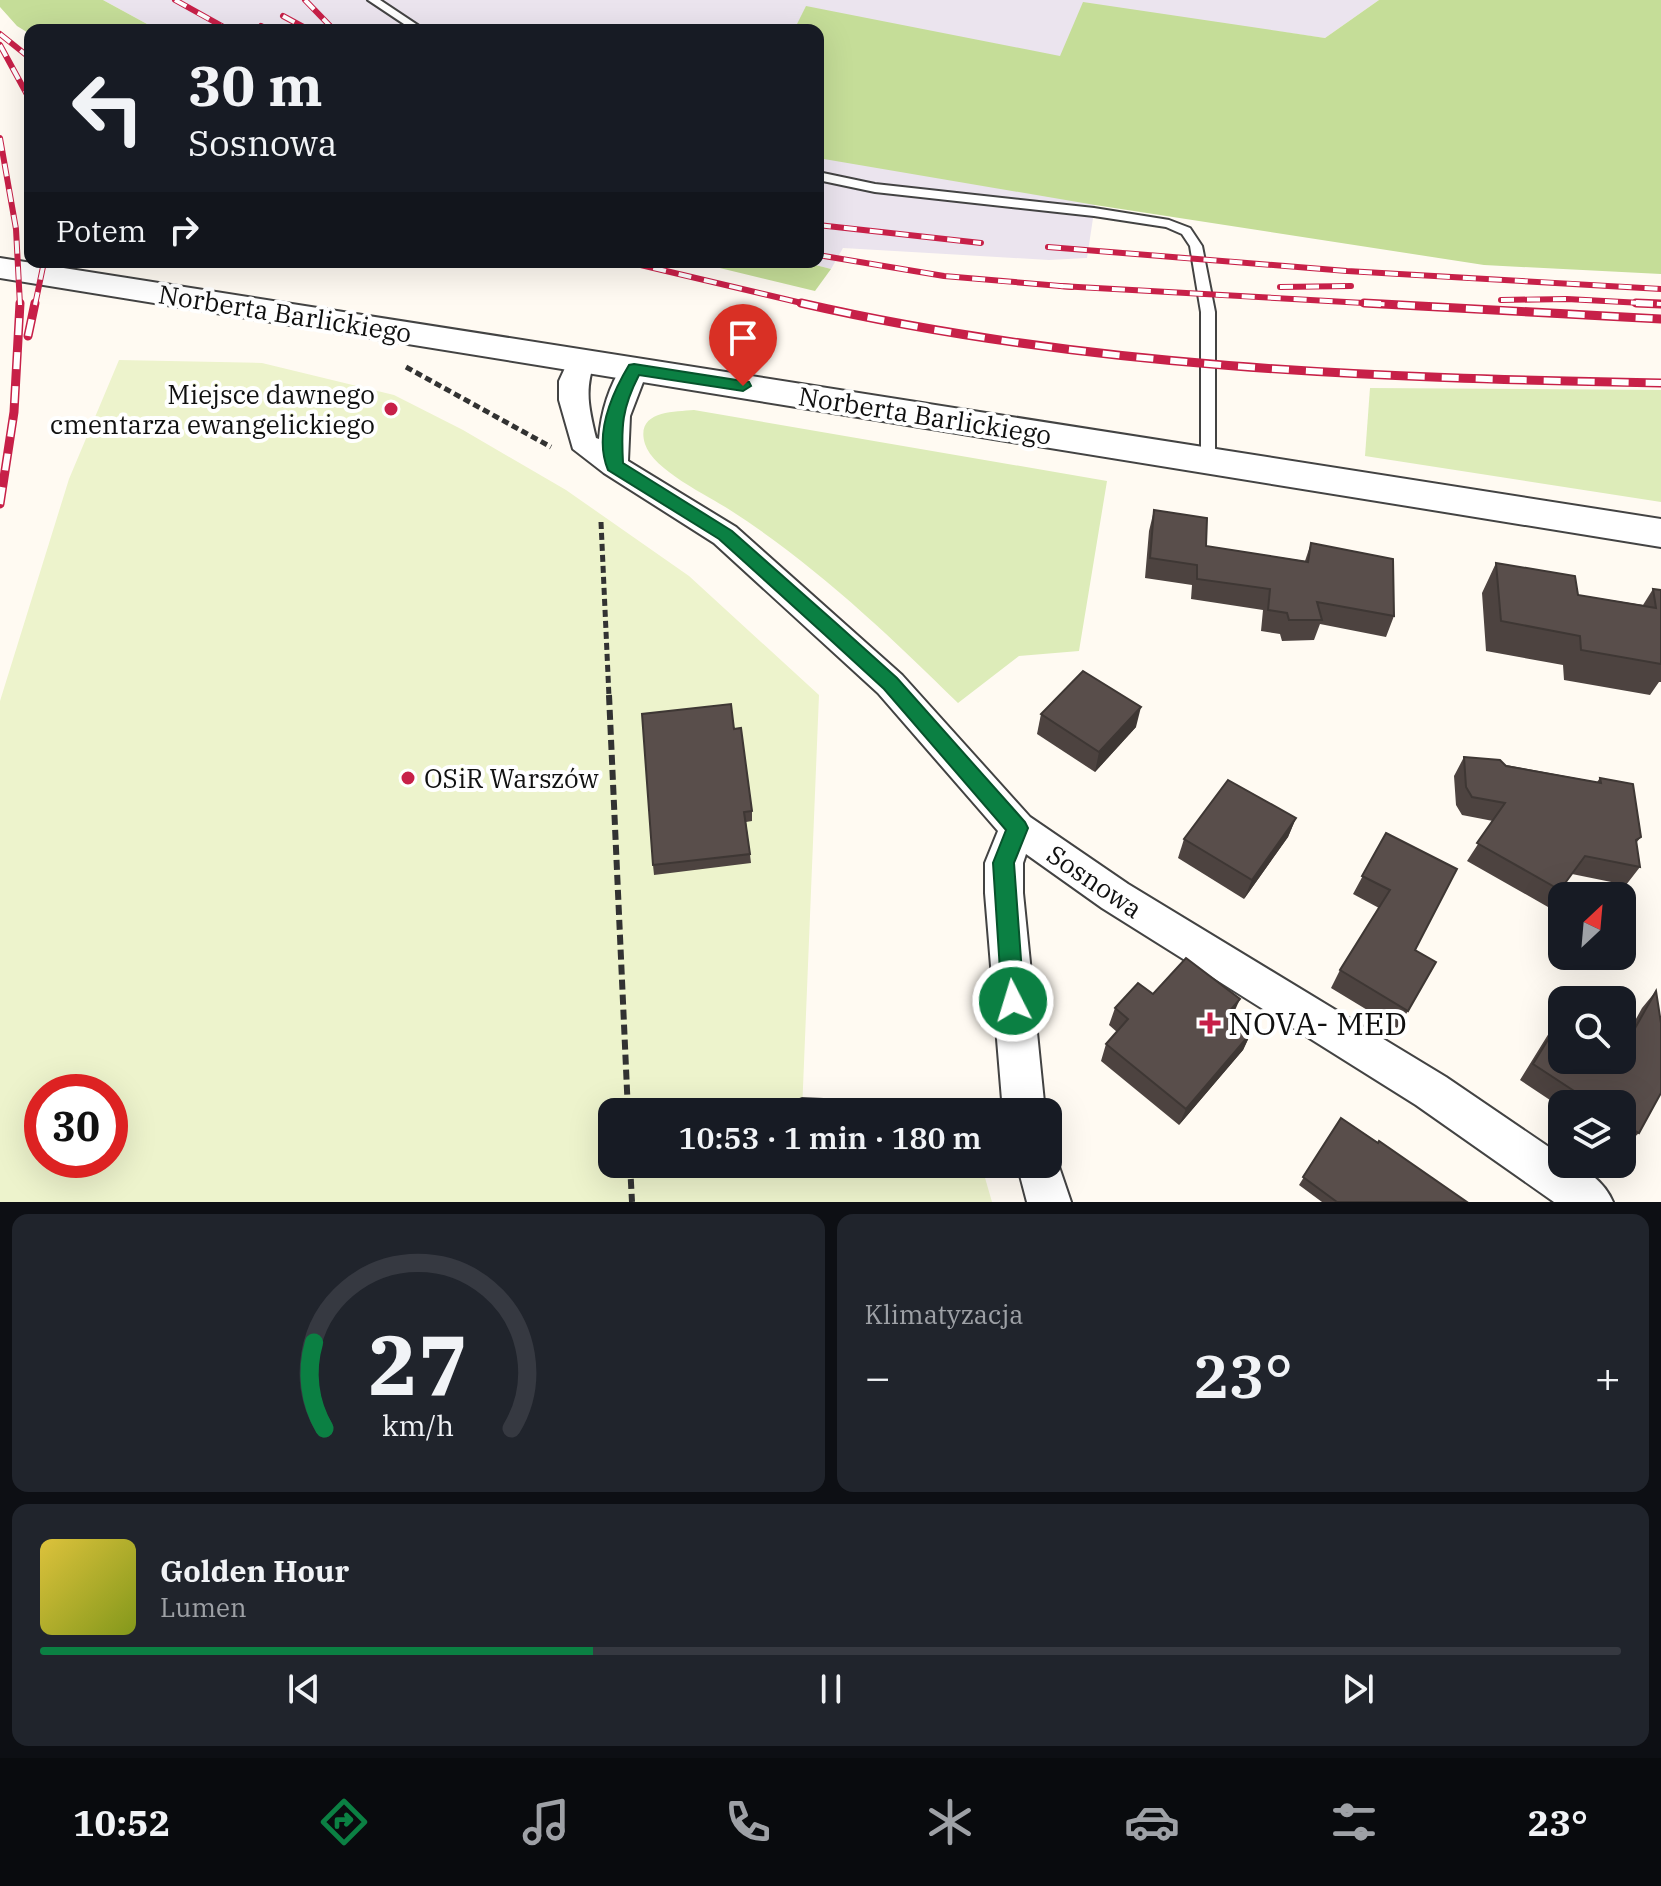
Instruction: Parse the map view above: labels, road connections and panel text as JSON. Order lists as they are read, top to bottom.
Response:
{
  "streets": {
    "street": ["Norberta Barlickiego", "Sosnowa"]
  },
  "crossings": [
    ["Norberta Barlickiego", "Sosnowa"]
  ],
  "places": {
    "other": ["Miejsce dawnego cmentarza ewangelickiego", "OSiR Warszów"],
    "health": ["NOVA- MED"]
  },
  "north": "top right",
  "page": {
    "turn": ["30 m", "Sosnowa"],
    "then": "Potem",
    "limit": "30",
    "trip": "10:53 · 1 min · 180 m",
    "tile": "Klimatyzacja",
    "heat": ["−", "23°", "+"],
    "song": ["Golden Hour", "Lumen"],
    "tabs": ["10:52", "23°"],
    "gauge": ["27", "km/h"]
  }
}
